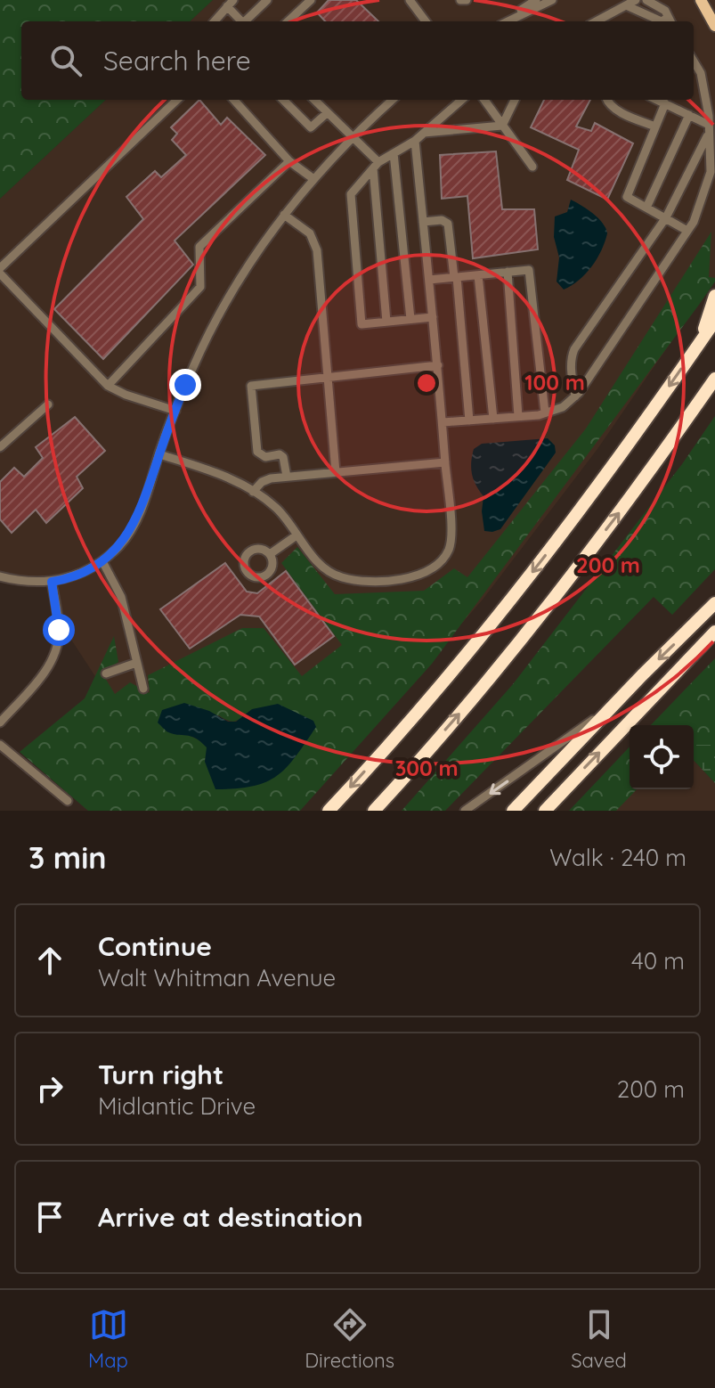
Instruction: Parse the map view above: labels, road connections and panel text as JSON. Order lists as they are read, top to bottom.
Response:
{
  "page": {
    "search": "Search here",
    "heading": ["3 min", "Walk · 240 m"],
    "list": [
      ["Continue", "Walt Whitman Avenue", "40 m"],
      ["Turn right", "Midlantic Drive", "200 m"],
      "Arrive at destination"
    ],
    "nav": ["Map", "Directions", "Saved"]
  },
  "rings": ["100 m", "200 m", "300 m"]
}
